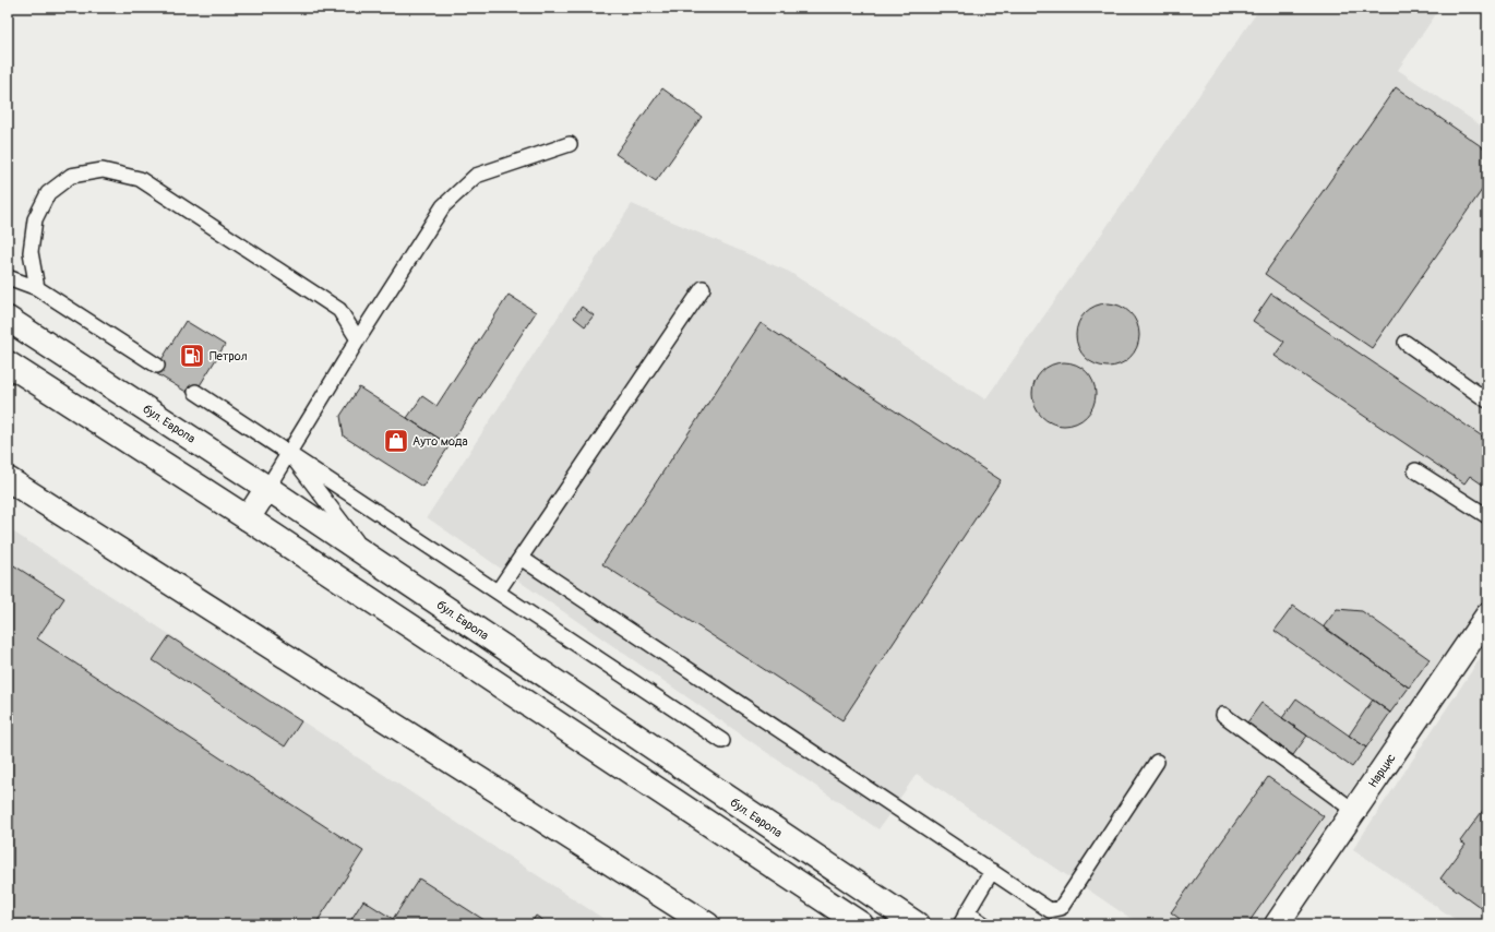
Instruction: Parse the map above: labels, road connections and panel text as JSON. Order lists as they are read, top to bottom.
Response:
{
  "streets": {
    "main road": ["бул. Европа", "Нарцис"]
  },
  "places": {
    "fuel station": ["Петрол"],
    "shop": ["Ауто мода"]
  }
}
